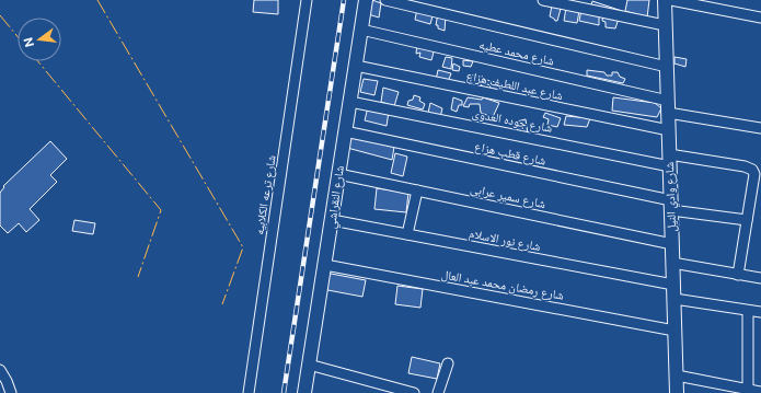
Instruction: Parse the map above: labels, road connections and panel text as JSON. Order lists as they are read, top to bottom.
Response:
{
  "streets": {
    "street": [
      "شارع محمد عطيه",
      "شارع عبد اللطيف هزاع",
      "شارع جوده العدوى",
      "شارع قطب هزاع",
      "شارع ترعه الكلابيه",
      "شارع سمير عرابى",
      "شارع النقراشي",
      "شارع وادي النيل",
      "شارع نور الاسلام",
      "شارع رمضان محمد عبد العال"
    ]
  },
  "crossings": [
    ["شارع محمد عطيه", "شارع النقراشي"],
    ["شارع محمد عطيه", "شارع وادي النيل"],
    ["شارع عبد اللطيف هزاع", "شارع النقراشي"],
    ["شارع عبد اللطيف هزاع", "شارع وادي النيل"],
    ["شارع جوده العدوى", "شارع قطب هزاع"],
    ["شارع جوده العدوى", "شارع النقراشي"],
    ["شارع جوده العدوى", "شارع وادي النيل"],
    ["شارع قطب هزاع", "شارع النقراشي"],
    ["شارع قطب هزاع", "شارع وادي النيل"],
    ["شارع سمير عرابى", "شارع النقراشي"],
    ["شارع سمير عرابى", "شارع وادي النيل"],
    ["شارع النقراشي", "شارع نور الاسلام"],
    ["شارع النقراشي", "شارع رمضان محمد عبد العال"],
    ["شارع وادي النيل", "شارع نور الاسلام"],
    ["شارع وادي النيل", "شارع رمضان محمد عبد العال"]
  ],
  "north": "left"
}
